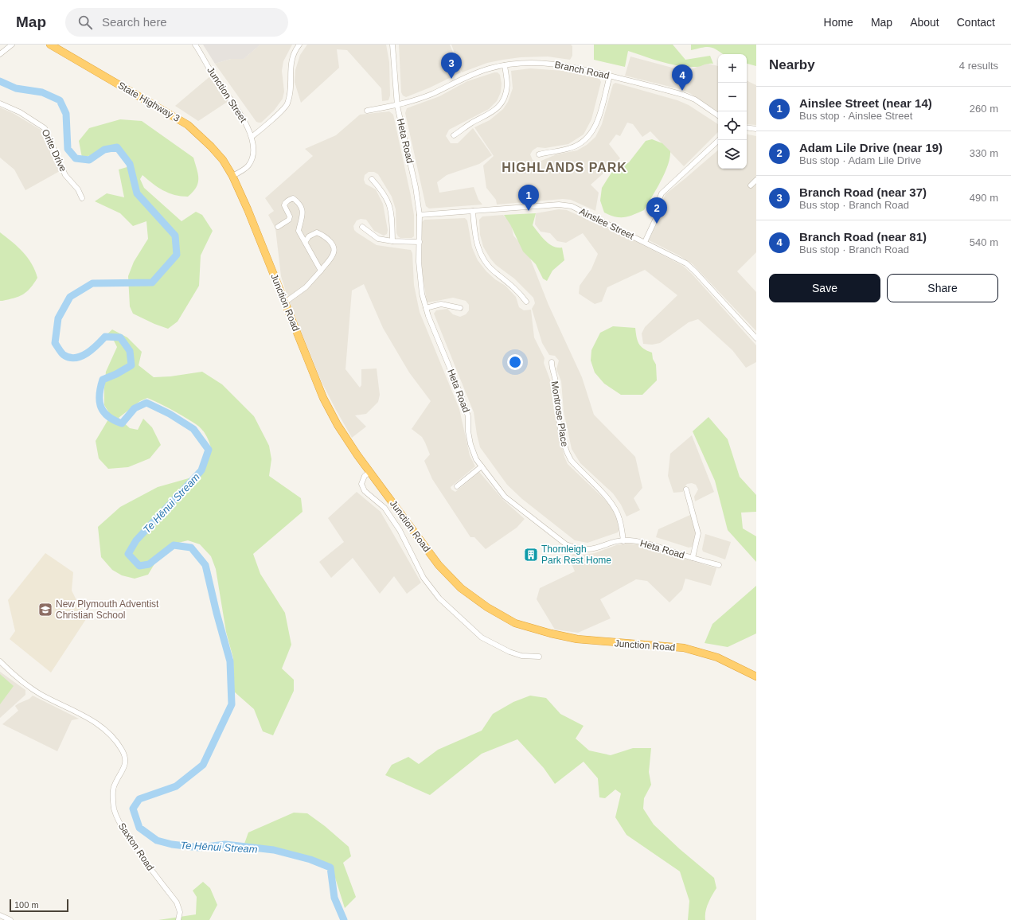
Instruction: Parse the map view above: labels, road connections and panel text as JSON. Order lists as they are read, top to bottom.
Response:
{
  "streets": {
    "highway": ["State Highway 3", "Junction Road"],
    "street": [
      "Branch Road",
      "Junction Street",
      "Heta Road",
      "Orite Drive",
      "Ainslee Street",
      "Montrose Place",
      "Saxton Road"
    ]
  },
  "crossings": [
    ["Branch Road", "Heta Road"],
    ["Junction Street", "State Highway 3"],
    ["Junction Street", "Junction Road"],
    ["State Highway 3", "Junction Road"],
    ["Heta Road", "Ainslee Street"],
    ["Heta Road", "Montrose Place"]
  ],
  "districts": ["HIGHLANDS PARK"],
  "water": ["Te Hēnui Stream"],
  "places": {
    "building": ["Thornleigh Park Rest Home"],
    "school or university": ["New Plymouth Adventist Christian School"]
  },
  "scale_bar": "100 m",
  "page": {
    "header": "Map",
    "search": "Search here",
    "nav": [
      "Home",
      "Map",
      "About",
      "Contact"
    ],
    "heading": ["Nearby", "4 results"],
    "pins": [
      "3",
      "4",
      "1",
      "2"
    ],
    "map_buttons": ["+", "−"],
    "list": [
      {
        "mark": "1",
        "name": "Ainslee Street (near 14)",
        "note": "Bus stop · Ainslee Street",
        "value": "260 m"
      },
      {
        "mark": "2",
        "name": "Adam Lile Drive (near 19)",
        "note": "Bus stop · Adam Lile Drive",
        "value": "330 m"
      },
      {
        "mark": "3",
        "name": "Branch Road (near 37)",
        "note": "Bus stop · Branch Road",
        "value": "490 m"
      },
      {
        "mark": "4",
        "name": "Branch Road (near 81)",
        "note": "Bus stop · Branch Road",
        "value": "540 m"
      }
    ],
    "buttons": ["Save", "Share"],
    "scale": "100 m"
  }
}
